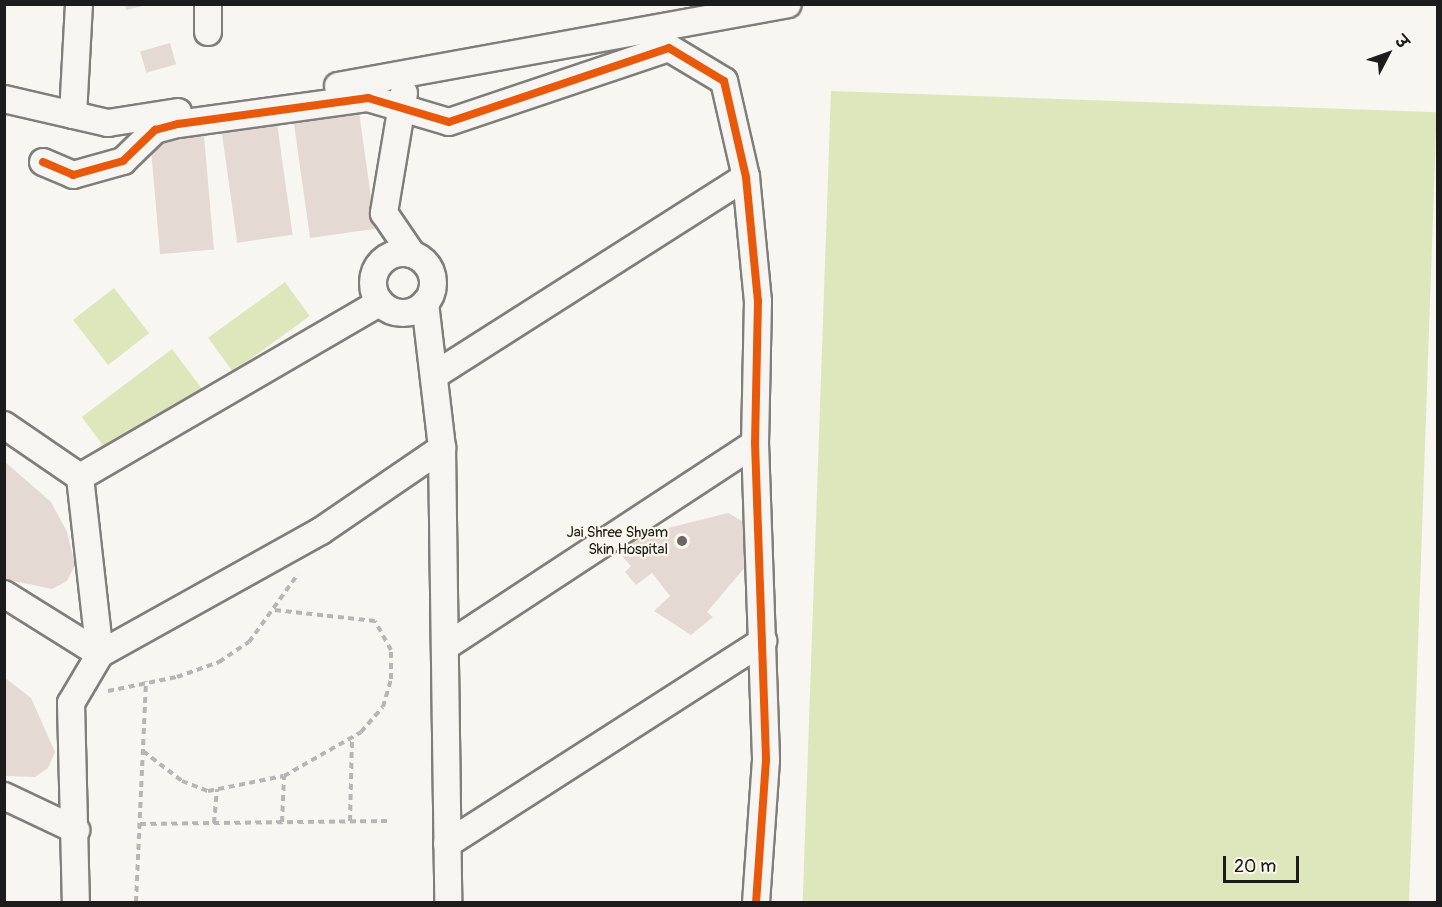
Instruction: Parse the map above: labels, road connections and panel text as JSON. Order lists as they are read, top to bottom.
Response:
{
  "places": ["Jai Shree Shyam Skin Hospital"],
  "scale_bar": "20 m",
  "north": "top right"
}
